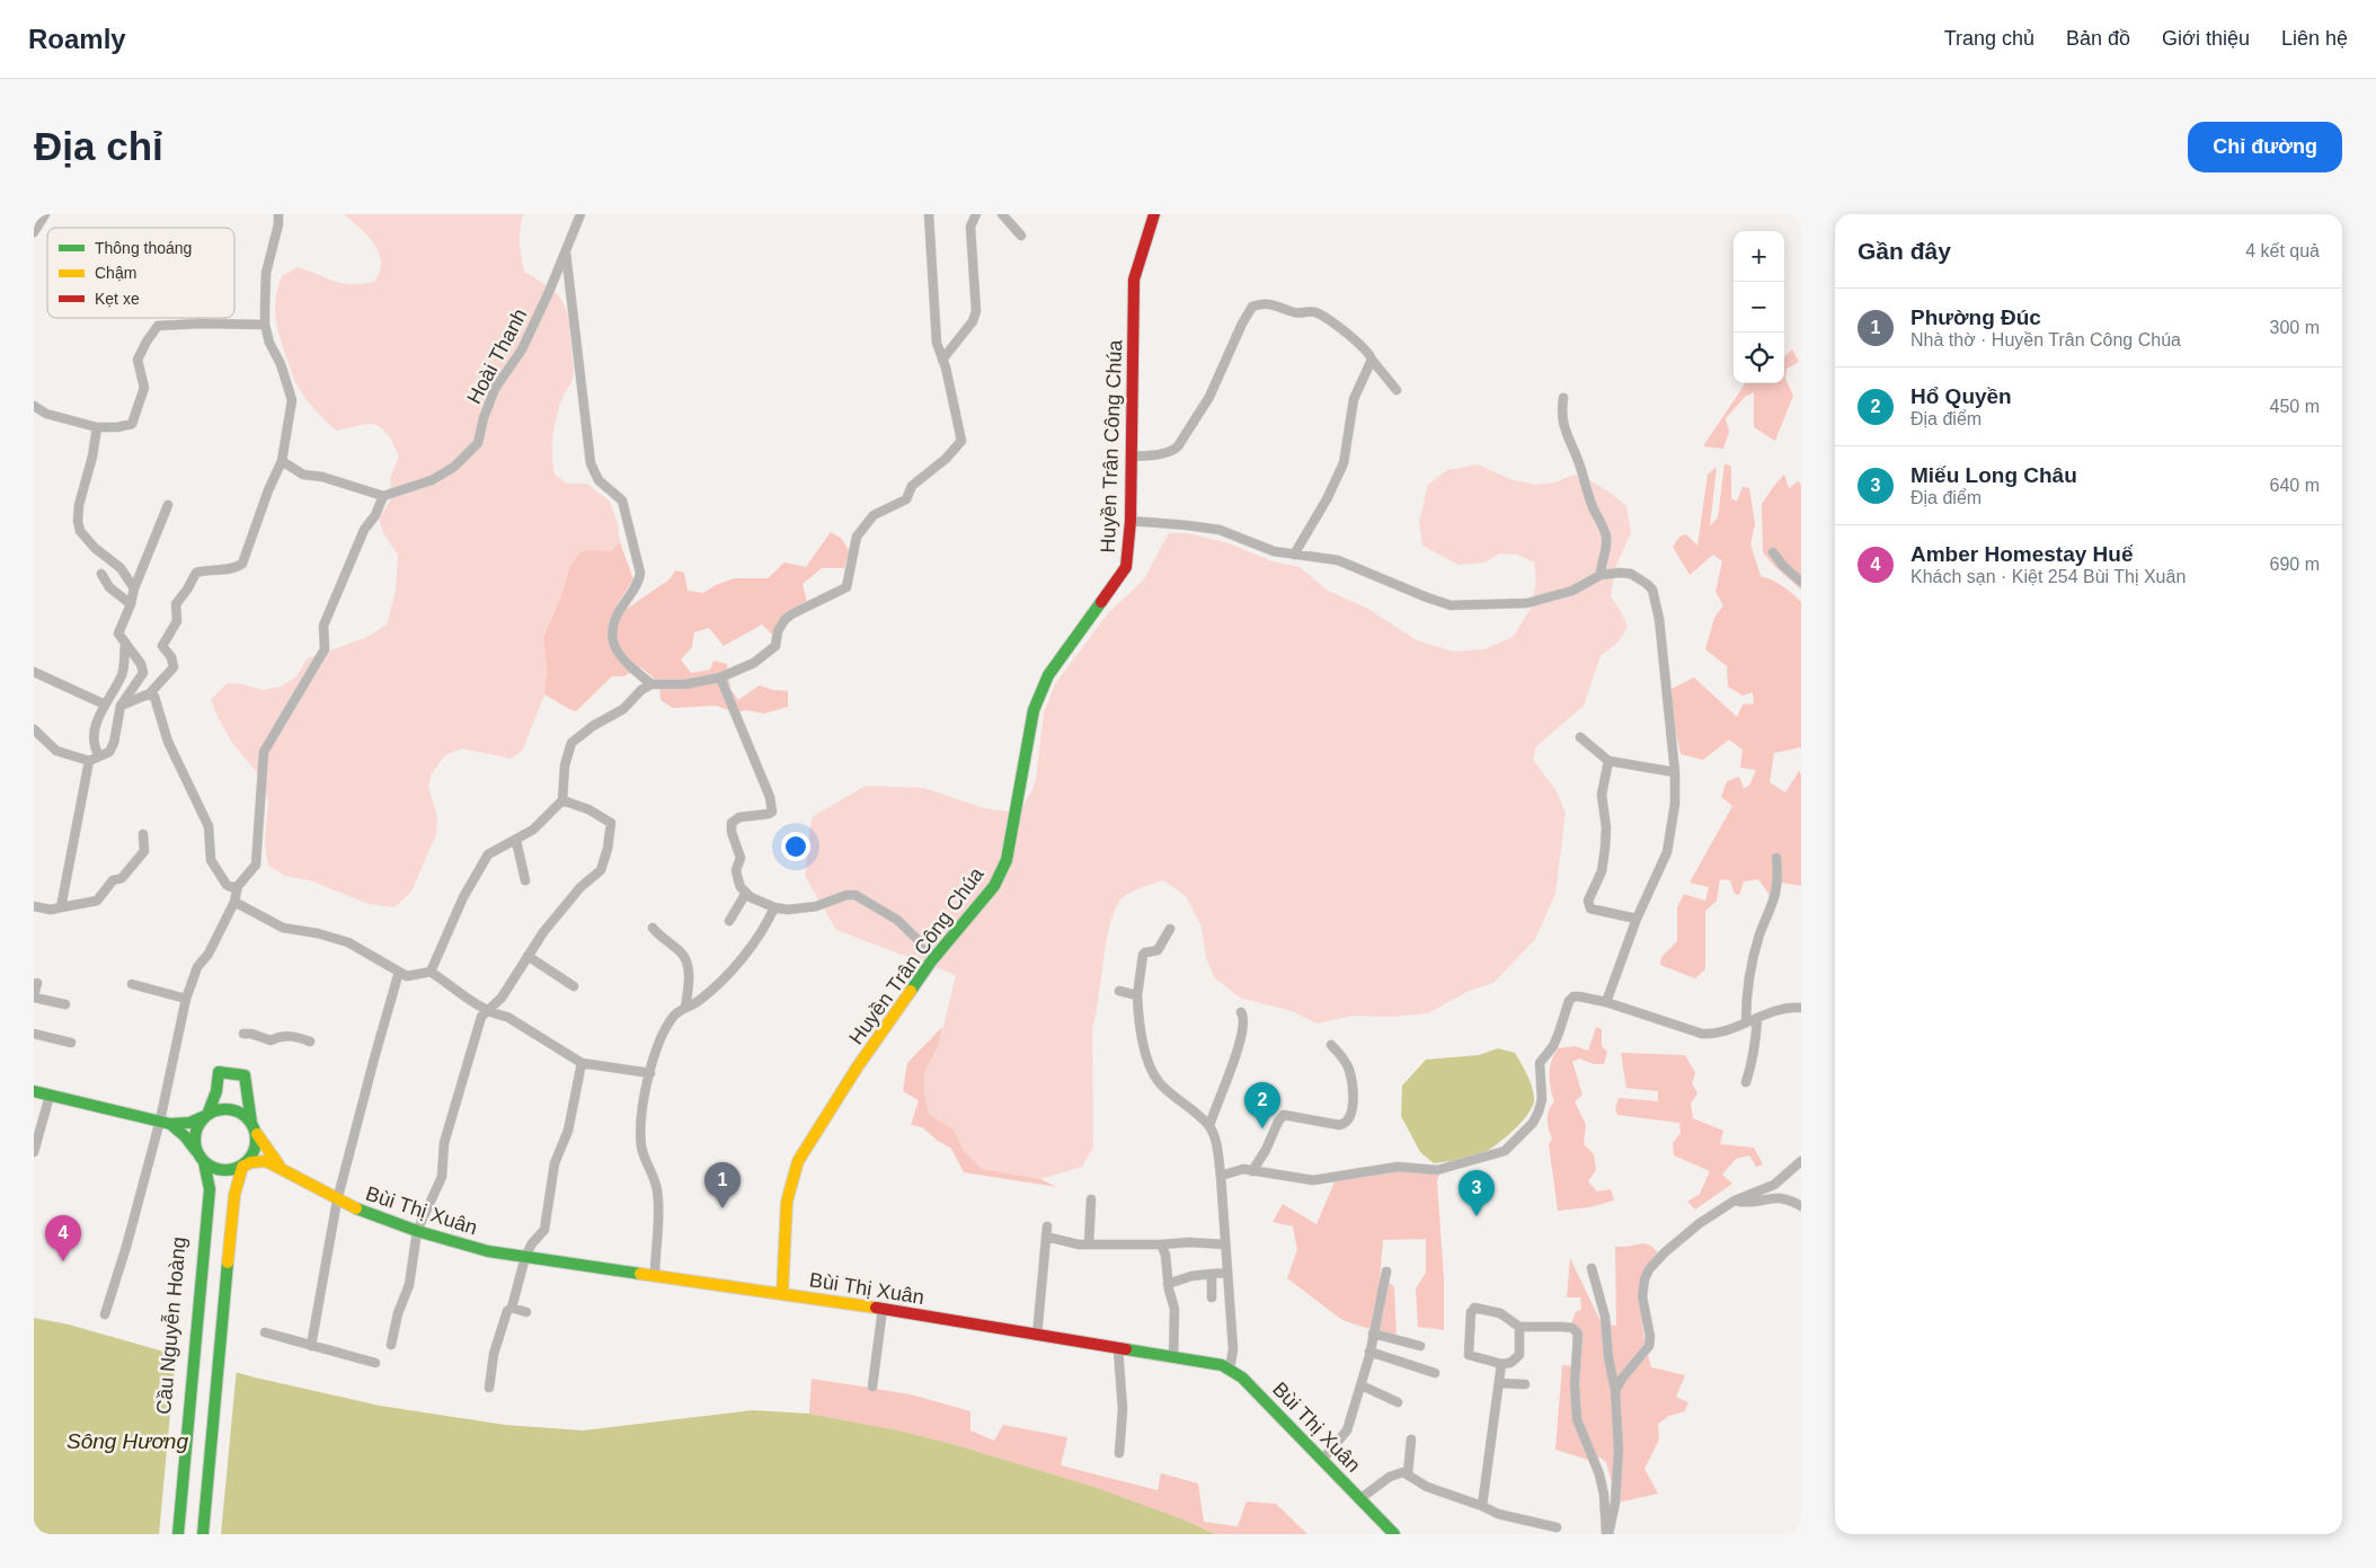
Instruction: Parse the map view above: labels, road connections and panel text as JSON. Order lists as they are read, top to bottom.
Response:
{
  "streets": {
    "street": [
      "Hoài Thanh",
      "Huyền Trân Công Chúa",
      "Bùi Thị Xuân",
      "Cầu Nguyễn Hoàng"
    ]
  },
  "crossings": [
    ["Huyền Trân Công Chúa", "Bùi Thị Xuân"]
  ],
  "water": ["Sông Hương"],
  "legend": ["Thông thoáng", "Chậm", "Kẹt xe"],
  "page": {
    "header": "Roamly",
    "nav": [
      "Trang chủ",
      "Bản đồ",
      "Giới thiệu",
      "Liên hệ"
    ],
    "buttons": "Chỉ đường",
    "title": "Địa chỉ",
    "heading": ["Gần đây", "4 kết quả"],
    "map_buttons": ["+", "−"],
    "list": [
      {
        "mark": "1",
        "name": "Phường Đúc",
        "note": "Nhà thờ · Huyền Trân Công Chúa",
        "value": "300 m"
      },
      {
        "mark": "2",
        "name": "Hổ Quyền",
        "note": "Địa điểm",
        "value": "450 m"
      },
      {
        "mark": "3",
        "name": "Miếu Long Châu",
        "note": "Địa điểm",
        "value": "640 m"
      },
      {
        "mark": "4",
        "name": "Amber Homestay Huế",
        "note": "Khách sạn · Kiệt 254 Bùi Thị Xuân",
        "value": "690 m"
      }
    ],
    "pins": [
      "2",
      "1",
      "3",
      "4"
    ]
  }
}
